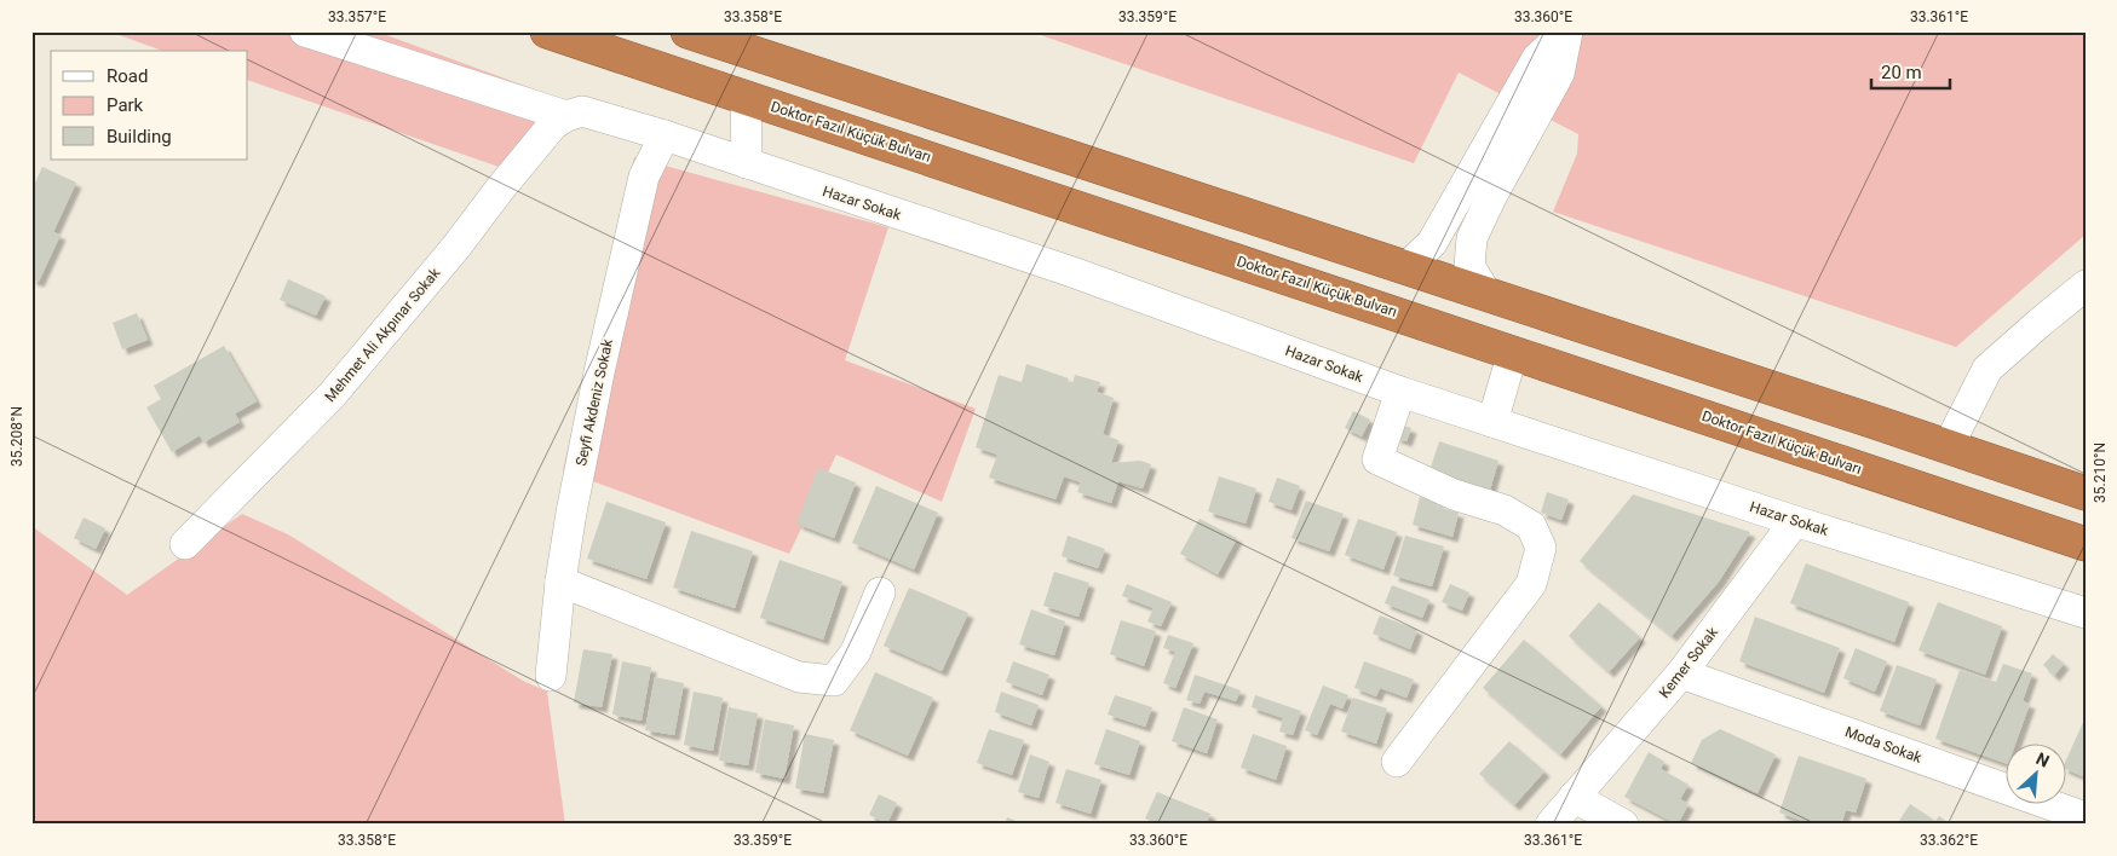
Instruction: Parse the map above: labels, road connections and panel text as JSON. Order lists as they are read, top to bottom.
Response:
{
  "streets": {
    "highway": ["Doktor Fazıl Küçük Bulvarı"],
    "street": [
      "Hazar Sokak",
      "Mehmet Ali Akpınar Sokak",
      "Seyfi Akdeniz Sokak",
      "Kemer Sokak",
      "Moda Sokak"
    ]
  },
  "crossings": [
    ["Hazar Sokak", "Mehmet Ali Akpınar Sokak"],
    ["Hazar Sokak", "Seyfi Akdeniz Sokak"],
    ["Hazar Sokak", "Kemer Sokak"],
    ["Kemer Sokak", "Moda Sokak"]
  ],
  "legend": ["Road", "Park", "Building"],
  "scale_bar": "20 m",
  "north": "top right",
  "coordinates": [
    "33.357°E",
    "33.358°E",
    "33.359°E",
    "33.360°E",
    "33.361°E",
    "35.208°N",
    "35.210°N",
    "33.362°E"
  ]
}
